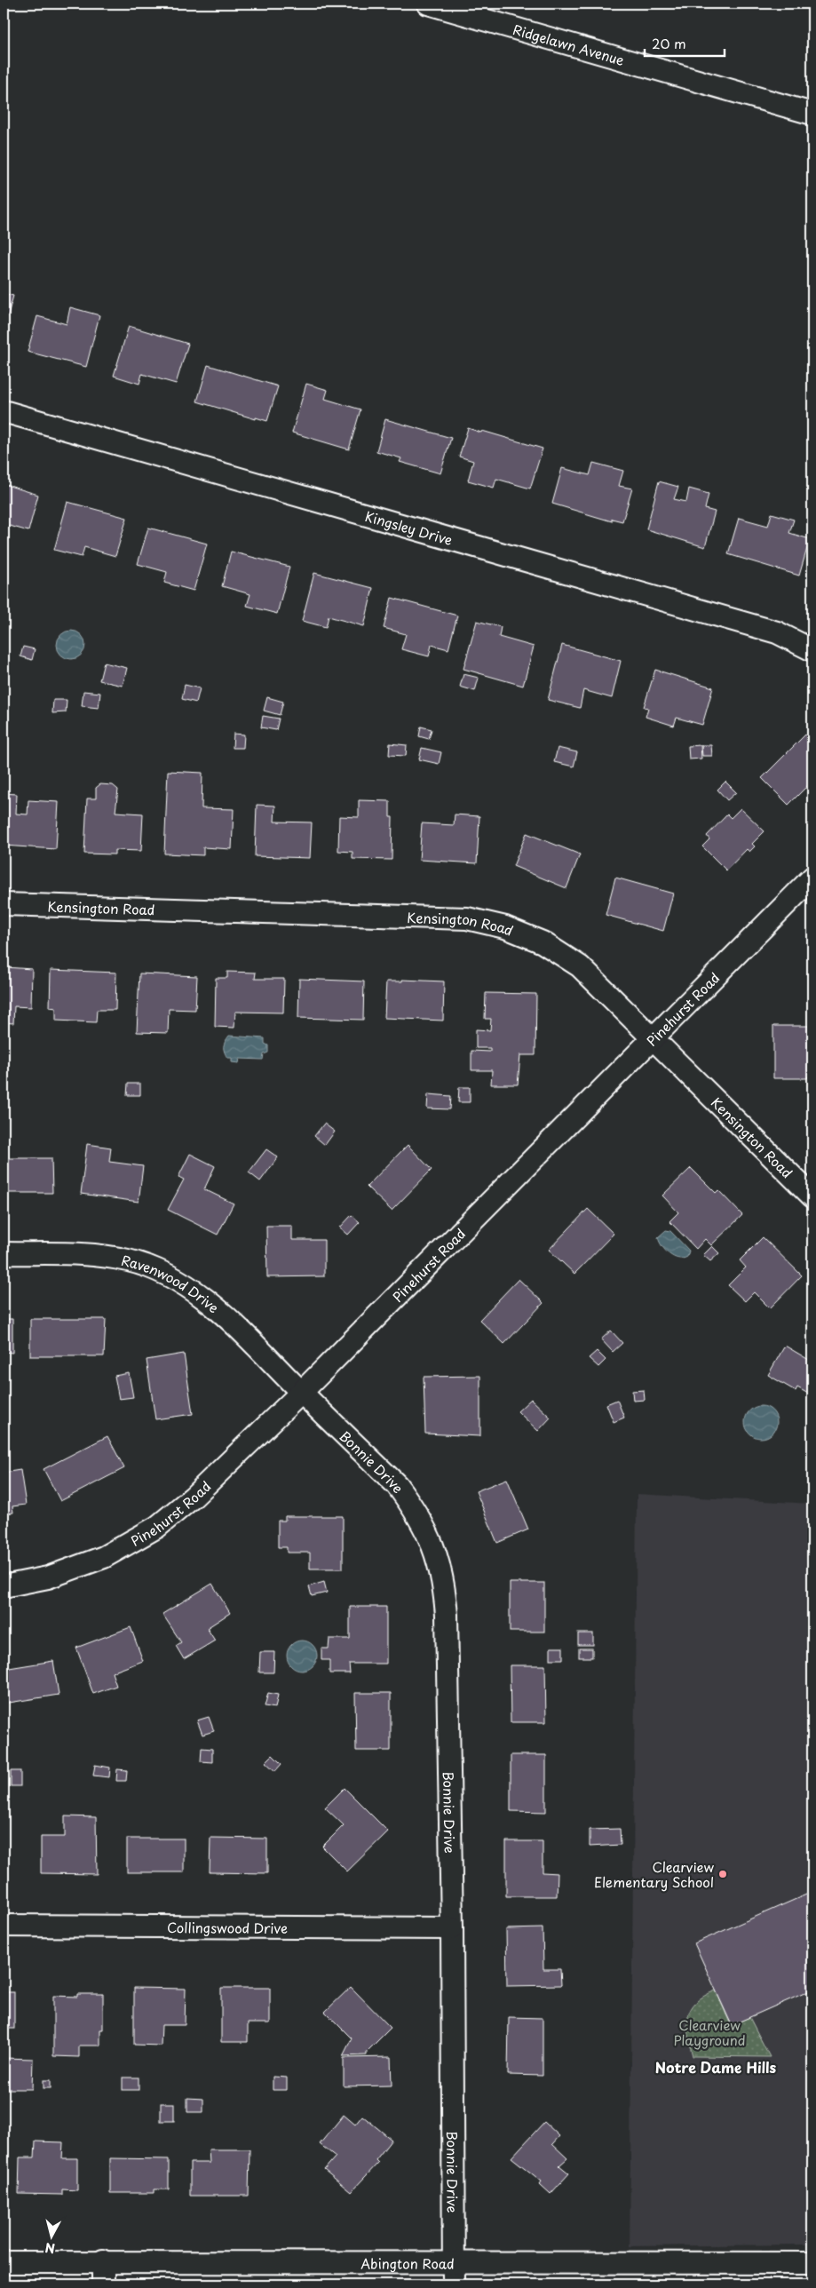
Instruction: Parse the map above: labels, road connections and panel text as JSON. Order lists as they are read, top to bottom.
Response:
{
  "streets": {
    "street": [
      "Ridgelawn Avenue",
      "Kingsley Drive",
      "Kensington Road",
      "Pinehurst Road",
      "Ravenwood Drive",
      "Bonnie Drive",
      "Collingswood Drive",
      "Abington Road"
    ]
  },
  "crossings": [
    ["Kensington Road", "Pinehurst Road"],
    ["Pinehurst Road", "Ravenwood Drive"],
    ["Pinehurst Road", "Bonnie Drive"],
    ["Ravenwood Drive", "Bonnie Drive"],
    ["Bonnie Drive", "Collingswood Drive"],
    ["Bonnie Drive", "Abington Road"]
  ],
  "districts": ["Notre Dame Hills"],
  "parks": ["Clearview Playground"],
  "places": ["Clearview Elementary School"],
  "scale_bar": "20 m",
  "north": "bottom"
}
